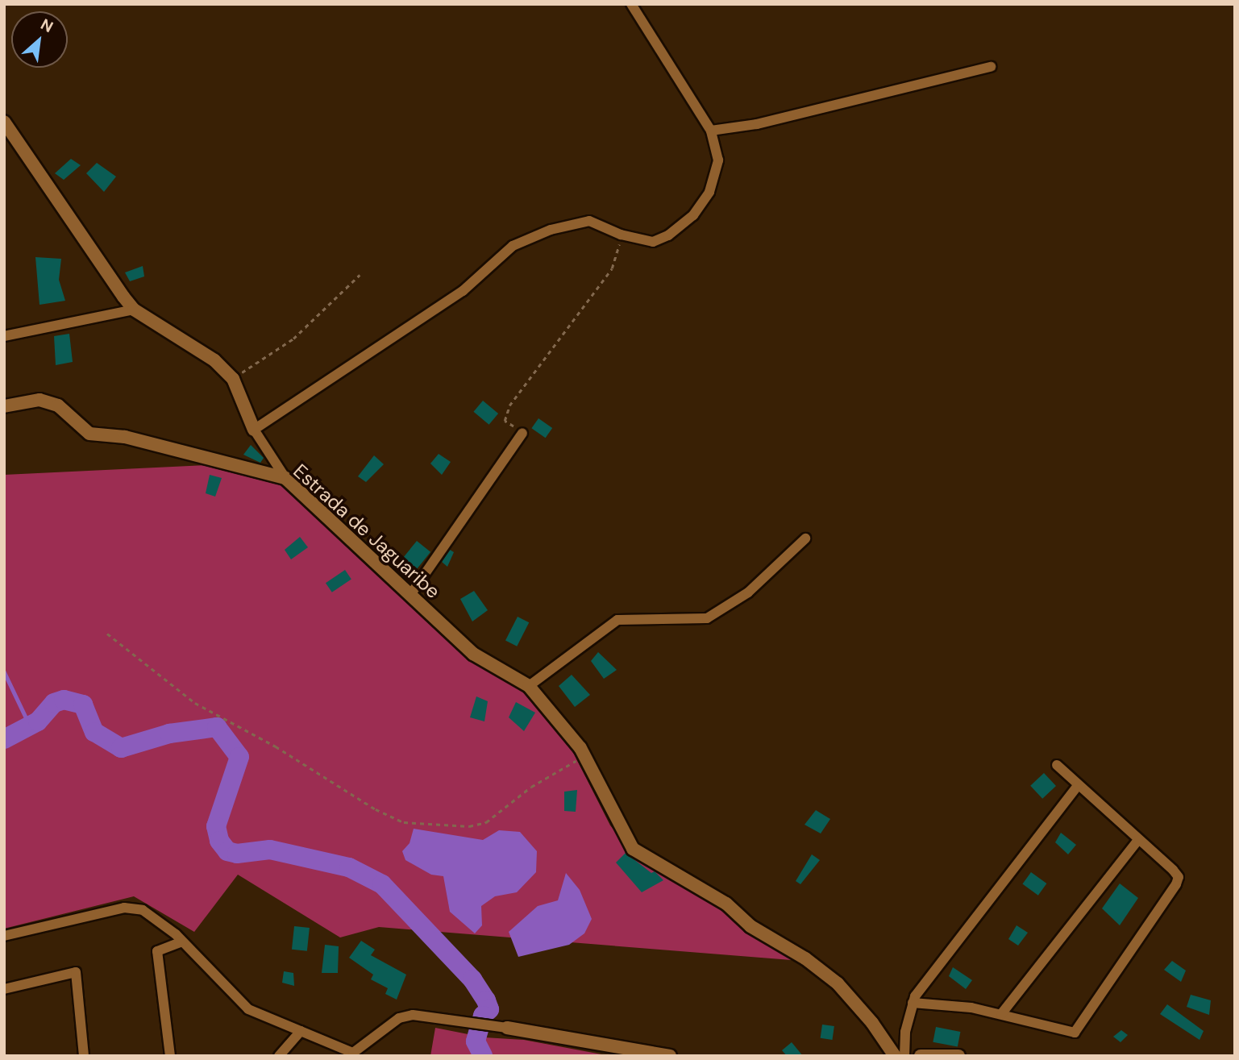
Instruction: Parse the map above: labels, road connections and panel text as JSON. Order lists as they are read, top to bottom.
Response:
{
  "streets": {
    "street": ["Estrada de Jaguaribe"]
  },
  "north": "top right"
}
